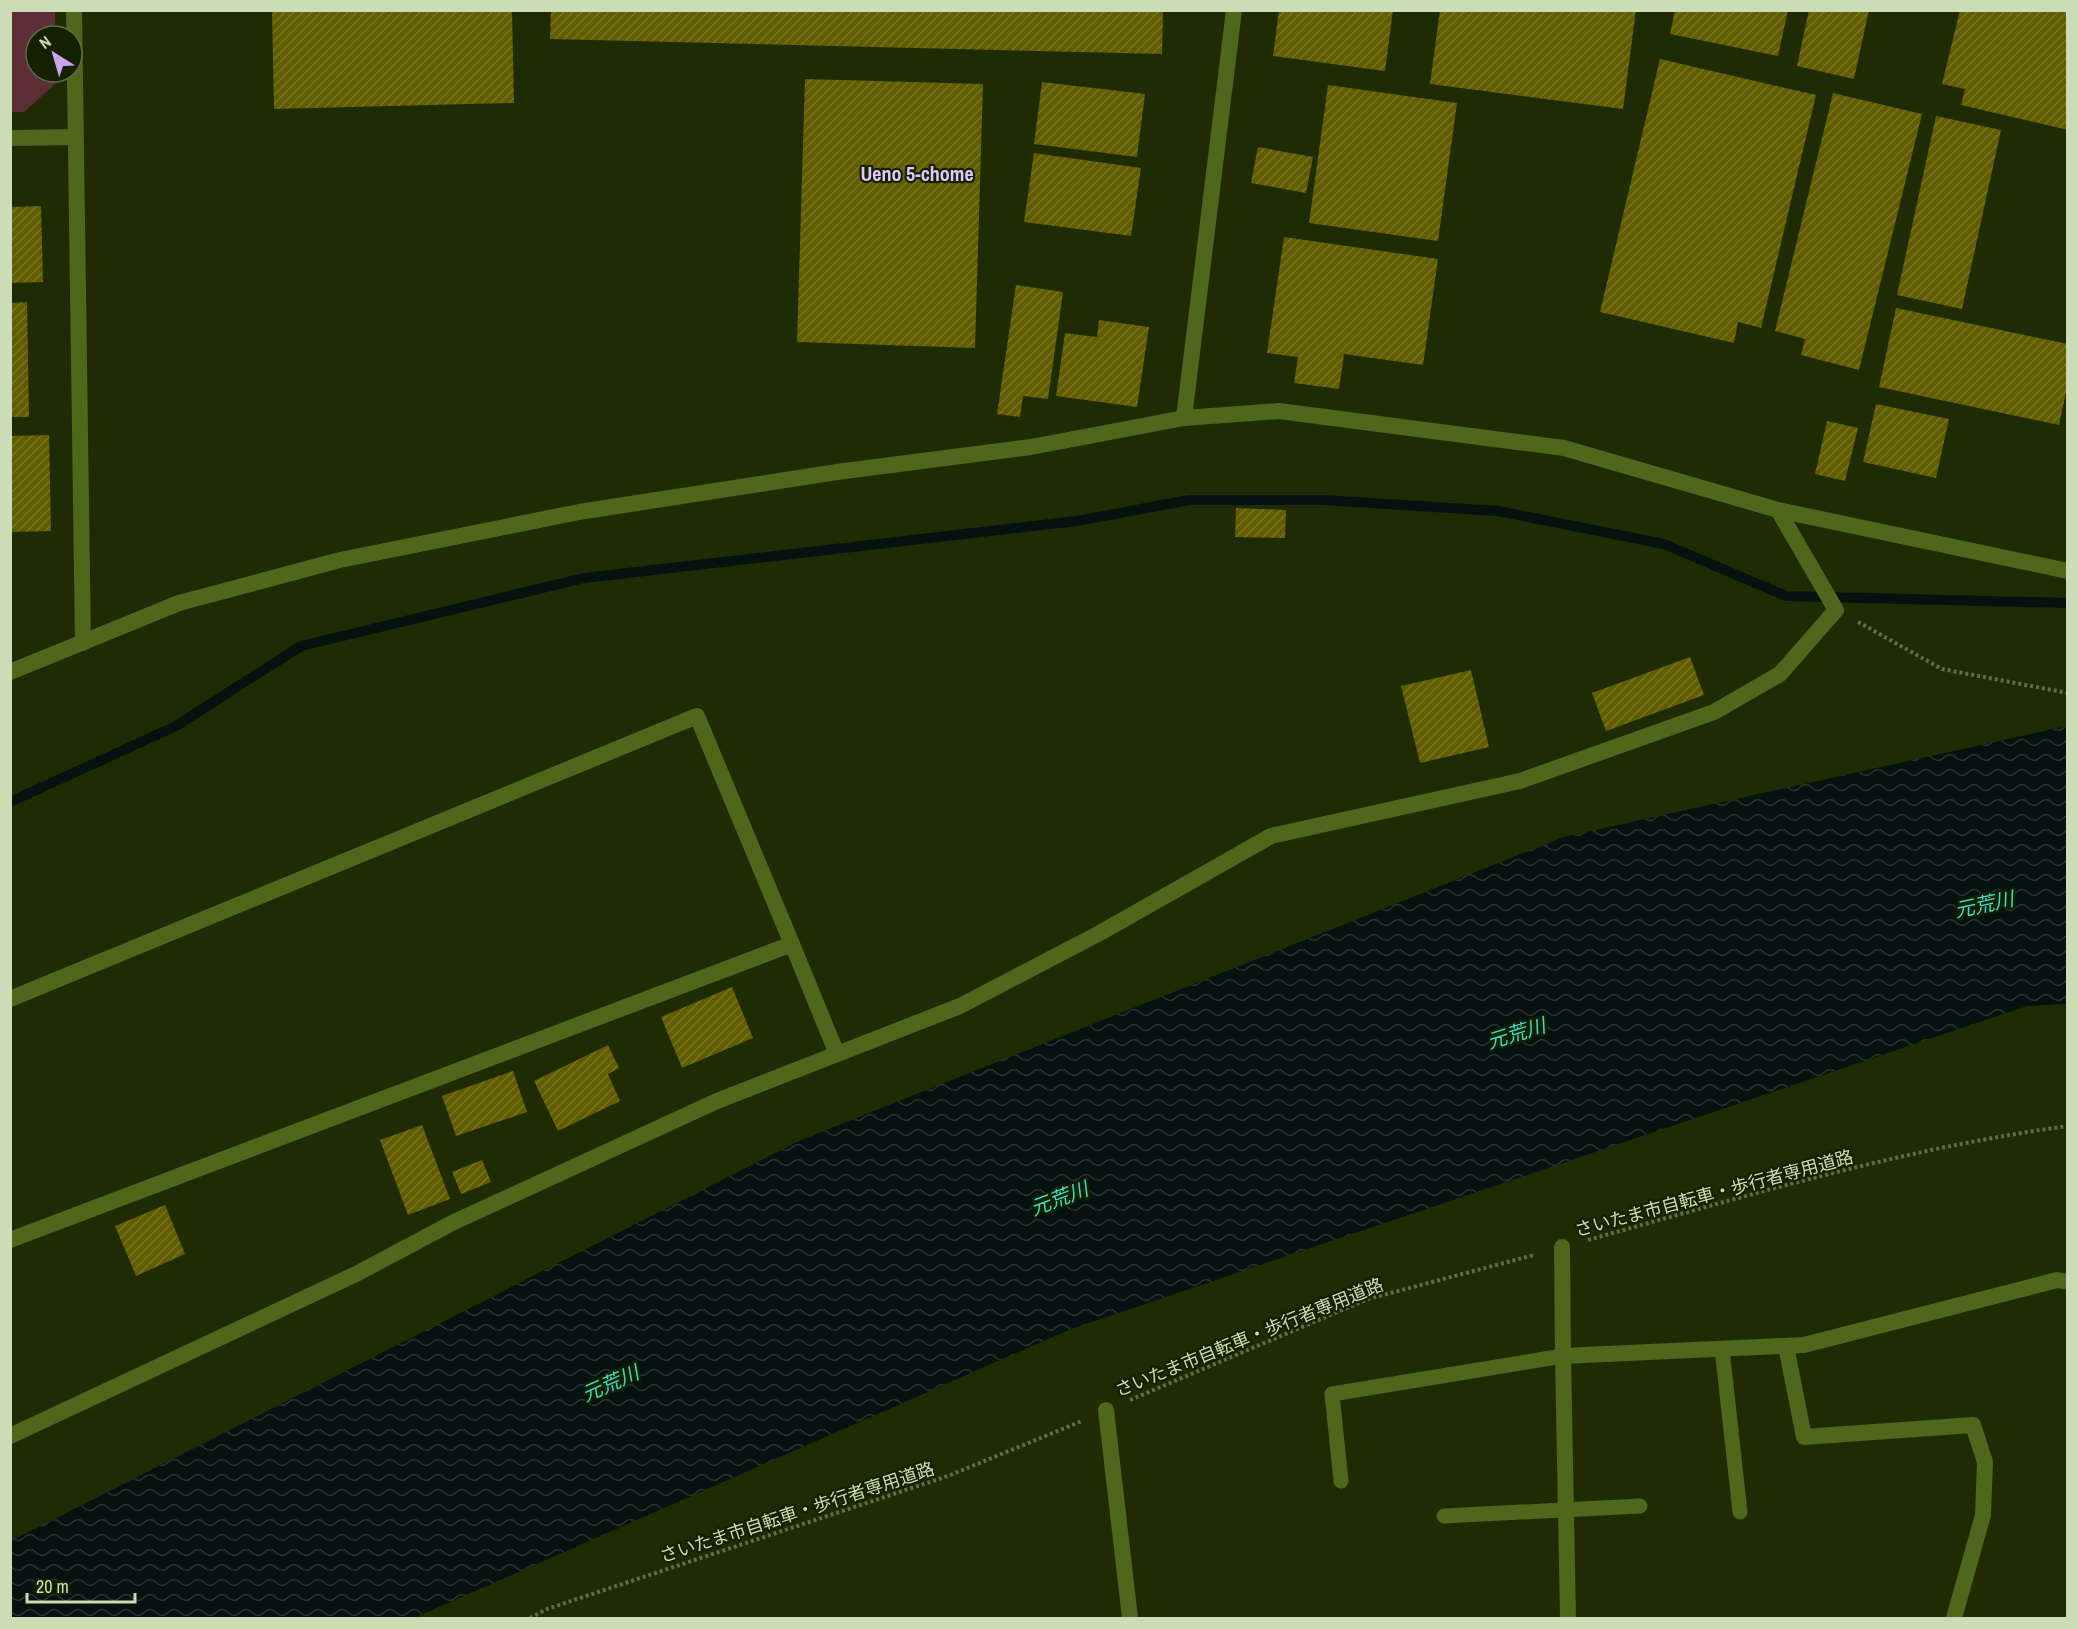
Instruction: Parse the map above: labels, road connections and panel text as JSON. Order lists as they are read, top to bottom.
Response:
{
  "streets": {
    "path": ["さいたま市自転車・歩行者専用道路"]
  },
  "districts": ["Ueno 5-chome"],
  "water": ["元荒川"],
  "scale_bar": "20 m",
  "north": "top left"
}
